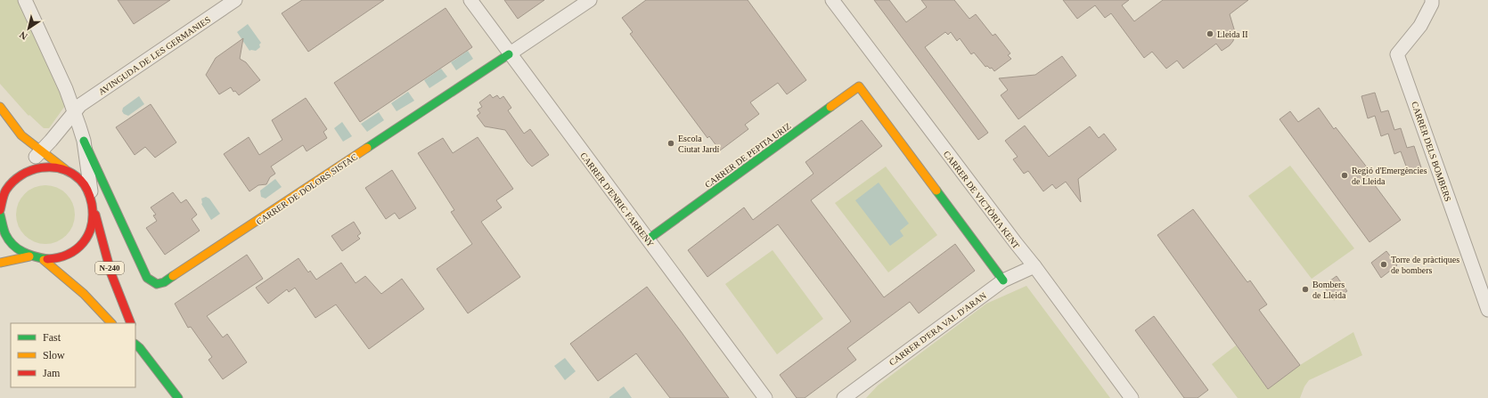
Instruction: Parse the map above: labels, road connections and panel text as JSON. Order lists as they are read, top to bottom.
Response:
{
  "streets": {
    "street": [
      "AVINGUDA DE LES GERMANIES",
      "CARRER DELS BOMBERS",
      "CARRER DE PEPITA URIZ",
      "CARRER DE DOLORS SISTAC",
      "CARRER D'ENRIC FARRENY",
      "CARRER DE VICTÒRIA KENT",
      "N-240",
      "CARRER D'ERA VAL D'ARAN"
    ]
  },
  "crossings": [
    ["AVINGUDA DE LES GERMANIES", "N-240"],
    ["CARRER DE PEPITA URIZ", "CARRER D'ENRIC FARRENY"],
    ["CARRER DE PEPITA URIZ", "CARRER D'ERA VAL D'ARAN"],
    ["CARRER DE DOLORS SISTAC", "CARRER D'ENRIC FARRENY"],
    ["CARRER DE VICTÒRIA KENT", "CARRER D'ERA VAL D'ARAN"]
  ],
  "places": [
    "Lleida II",
    "Escola Ciutat Jardí",
    "Regió d'Emergències de Lleida",
    "Torre de pràctiques de bombers",
    "Bombers de Lleida"
  ],
  "legend": ["Fast", "Slow", "Jam"],
  "north": "bottom left"
}
